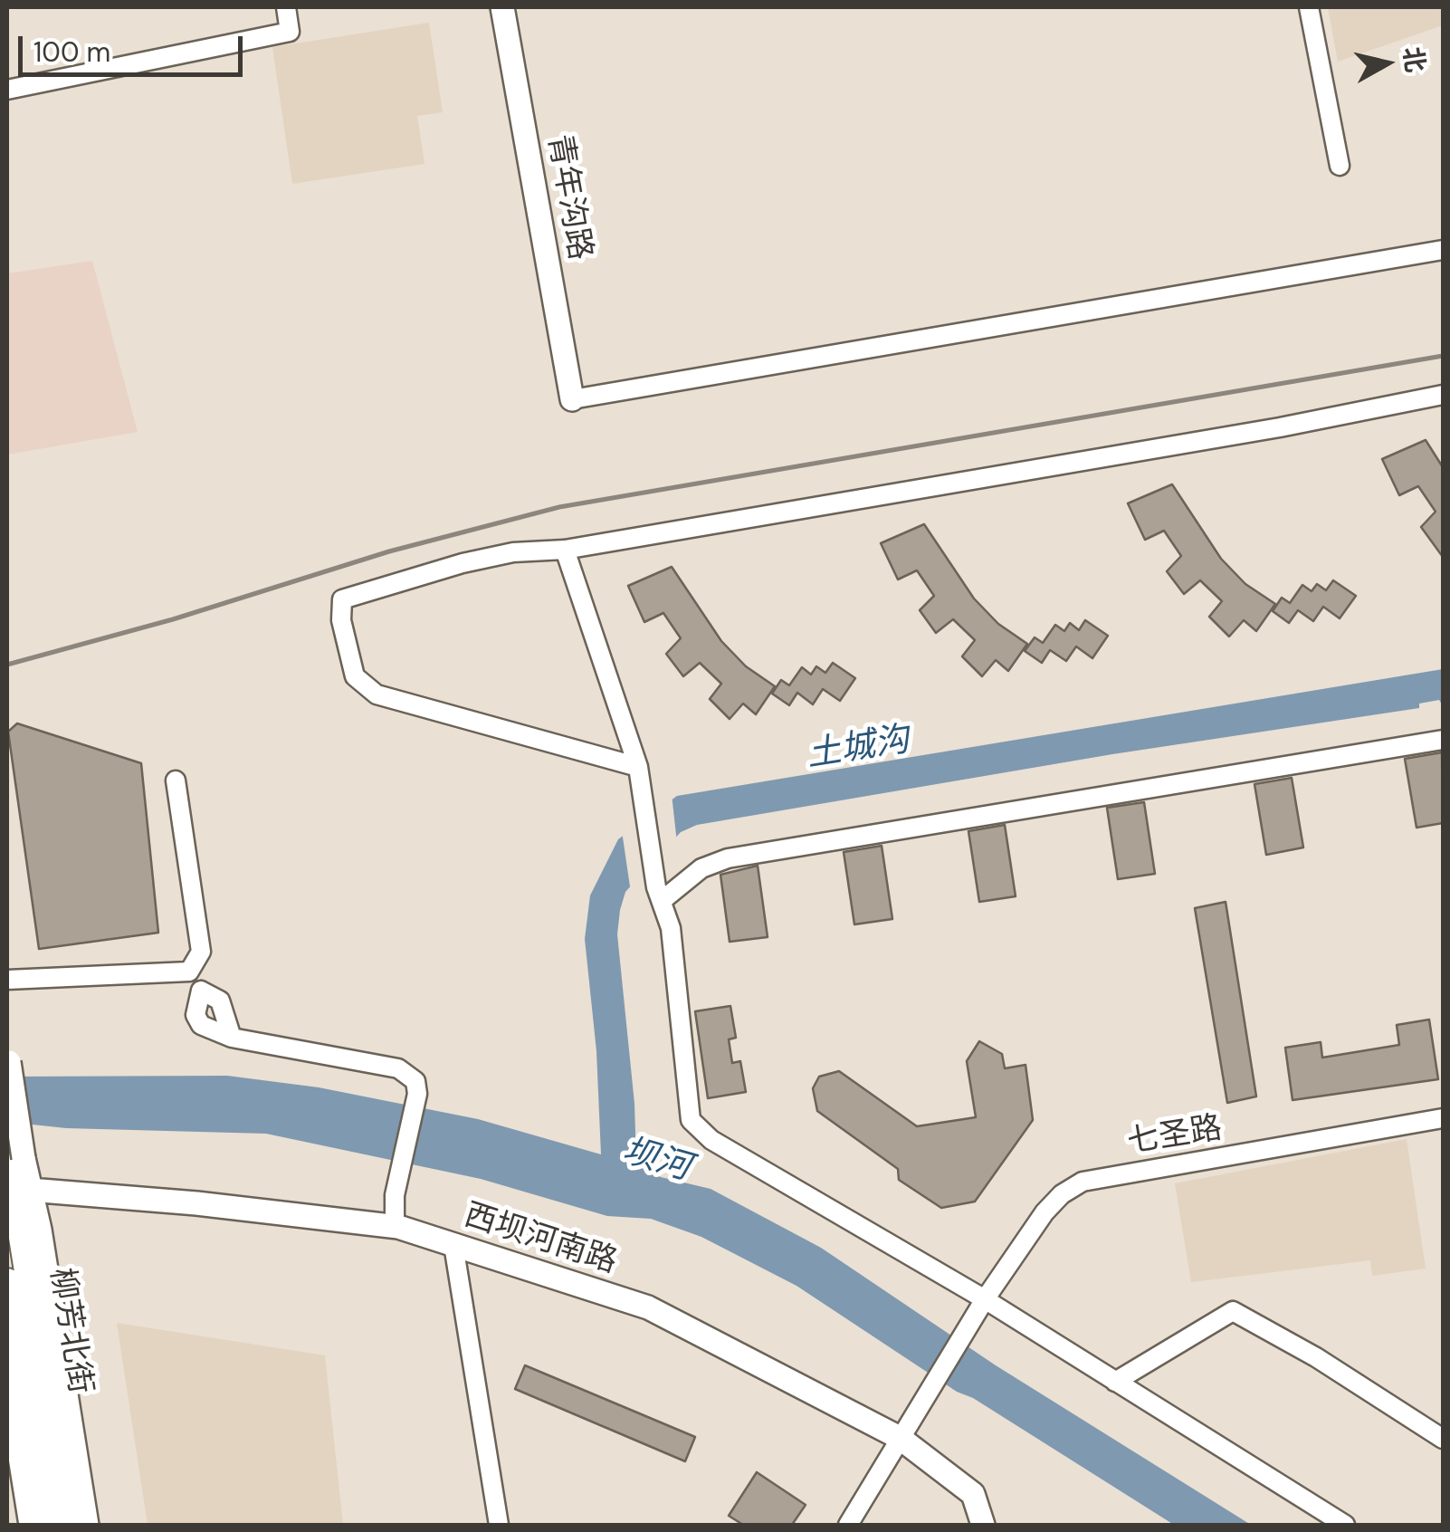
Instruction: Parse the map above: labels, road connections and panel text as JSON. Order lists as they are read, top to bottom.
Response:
{
  "streets": {
    "main road": ["柳芳北街"],
    "street": ["青年沟路", "七圣路", "西坝河南路"]
  },
  "crossings": [
    ["七圣路", "西坝河南路"],
    ["西坝河南路", "柳芳北街"]
  ],
  "water": ["土城沟", "坝河"],
  "scale_bar": "100 m",
  "north": "right"
}
